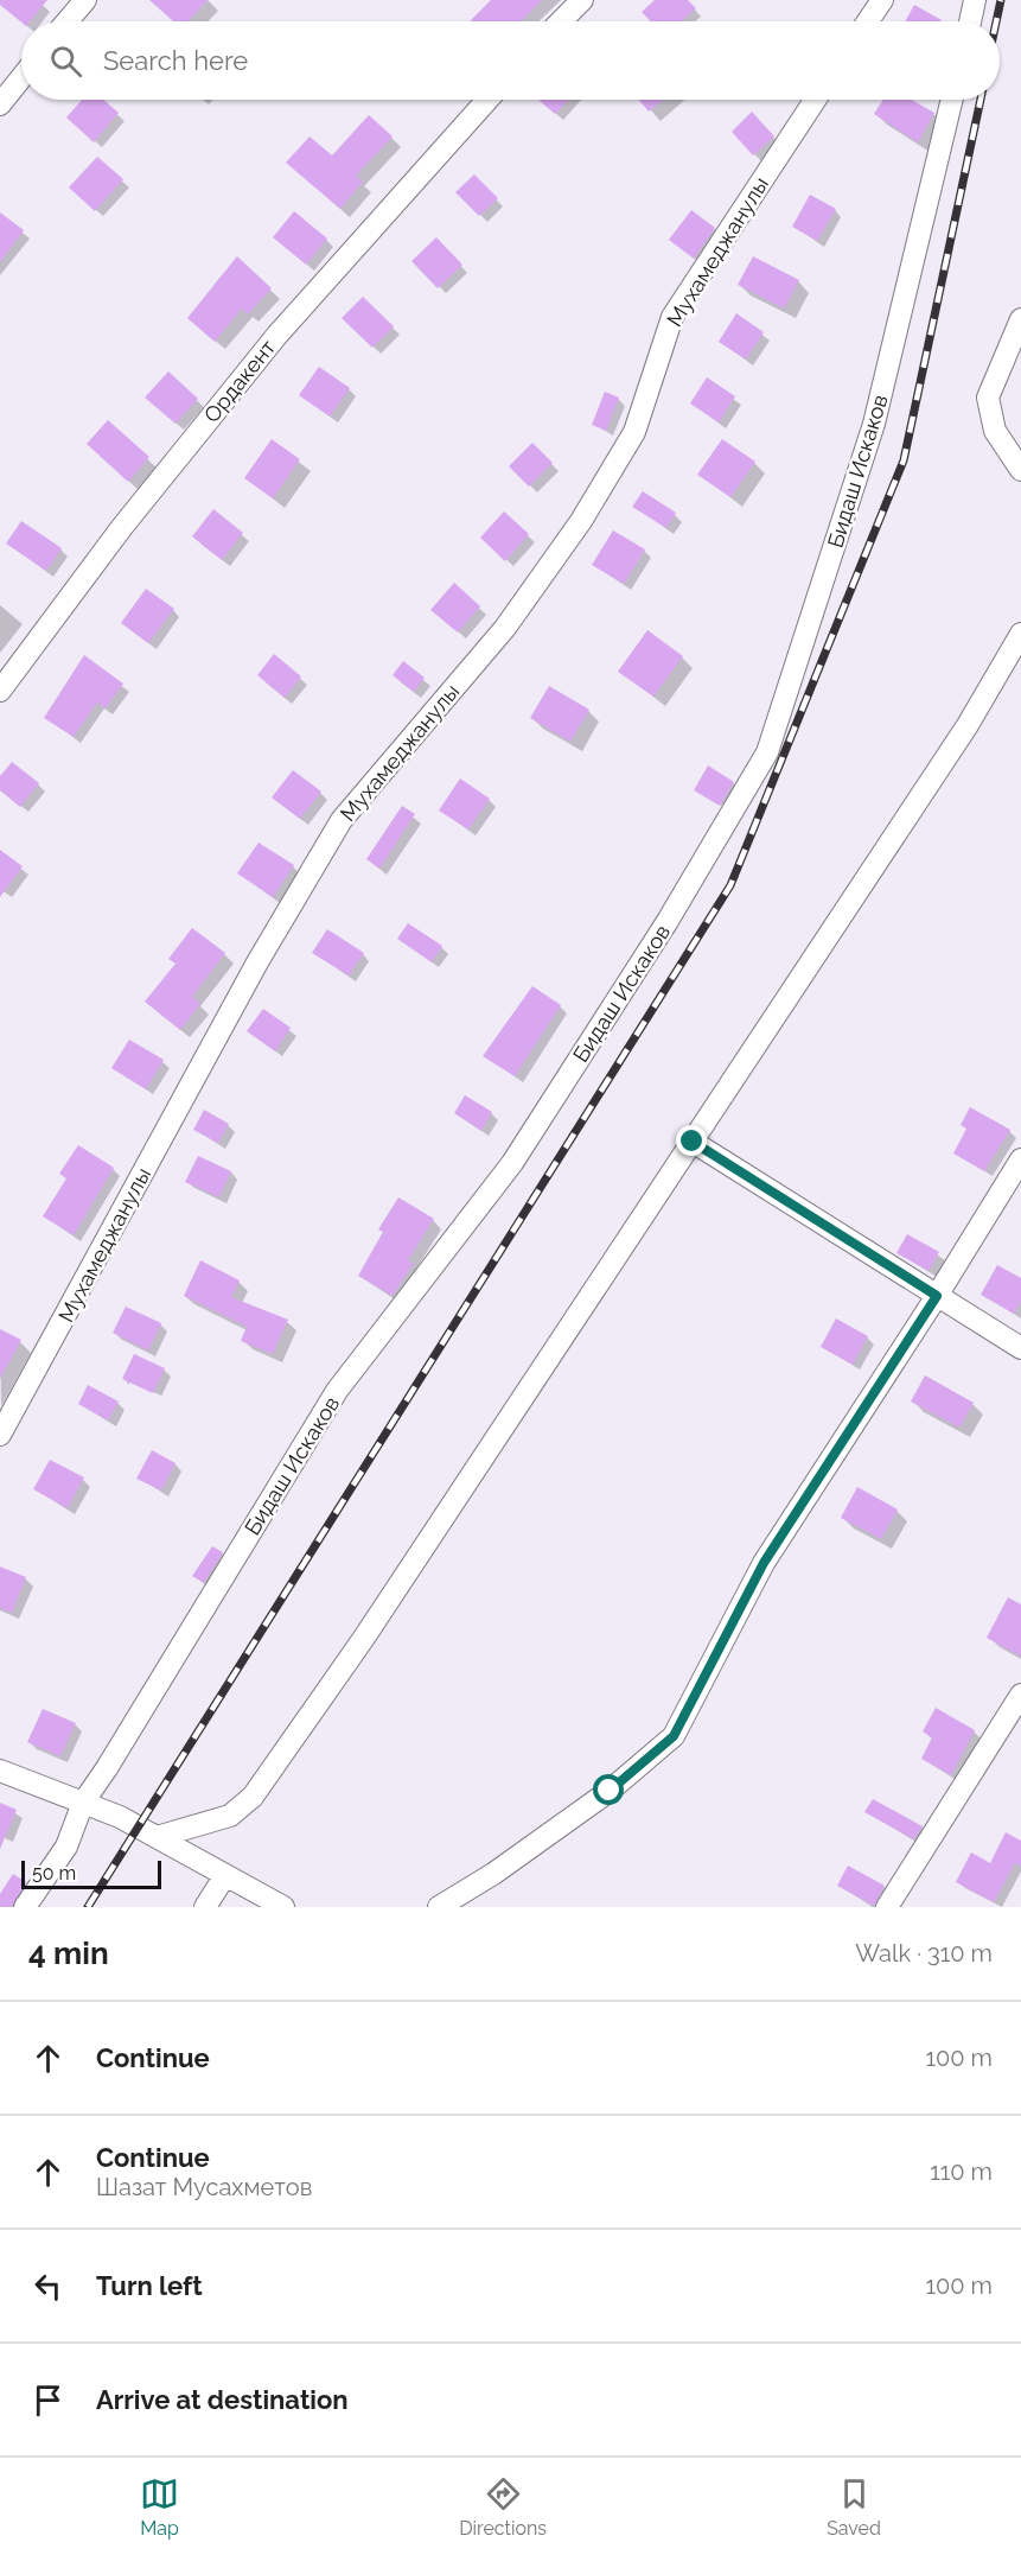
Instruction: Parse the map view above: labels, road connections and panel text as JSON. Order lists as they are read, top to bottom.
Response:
{
  "streets": {
    "street": ["Мухамеджанулы", "Ордакент", "Бидаш Искаков"]
  },
  "scale_bar": "50 m",
  "page": {
    "search": "Search here",
    "scale": "50 m",
    "heading": ["4 min", "Walk · 310 m"],
    "list": [
      ["Continue", "100 m"],
      ["Continue", "Шазат Мусахметов", "110 m"],
      ["Turn left", "100 m"],
      "Arrive at destination"
    ],
    "nav": ["Map", "Directions", "Saved"]
  }
}
